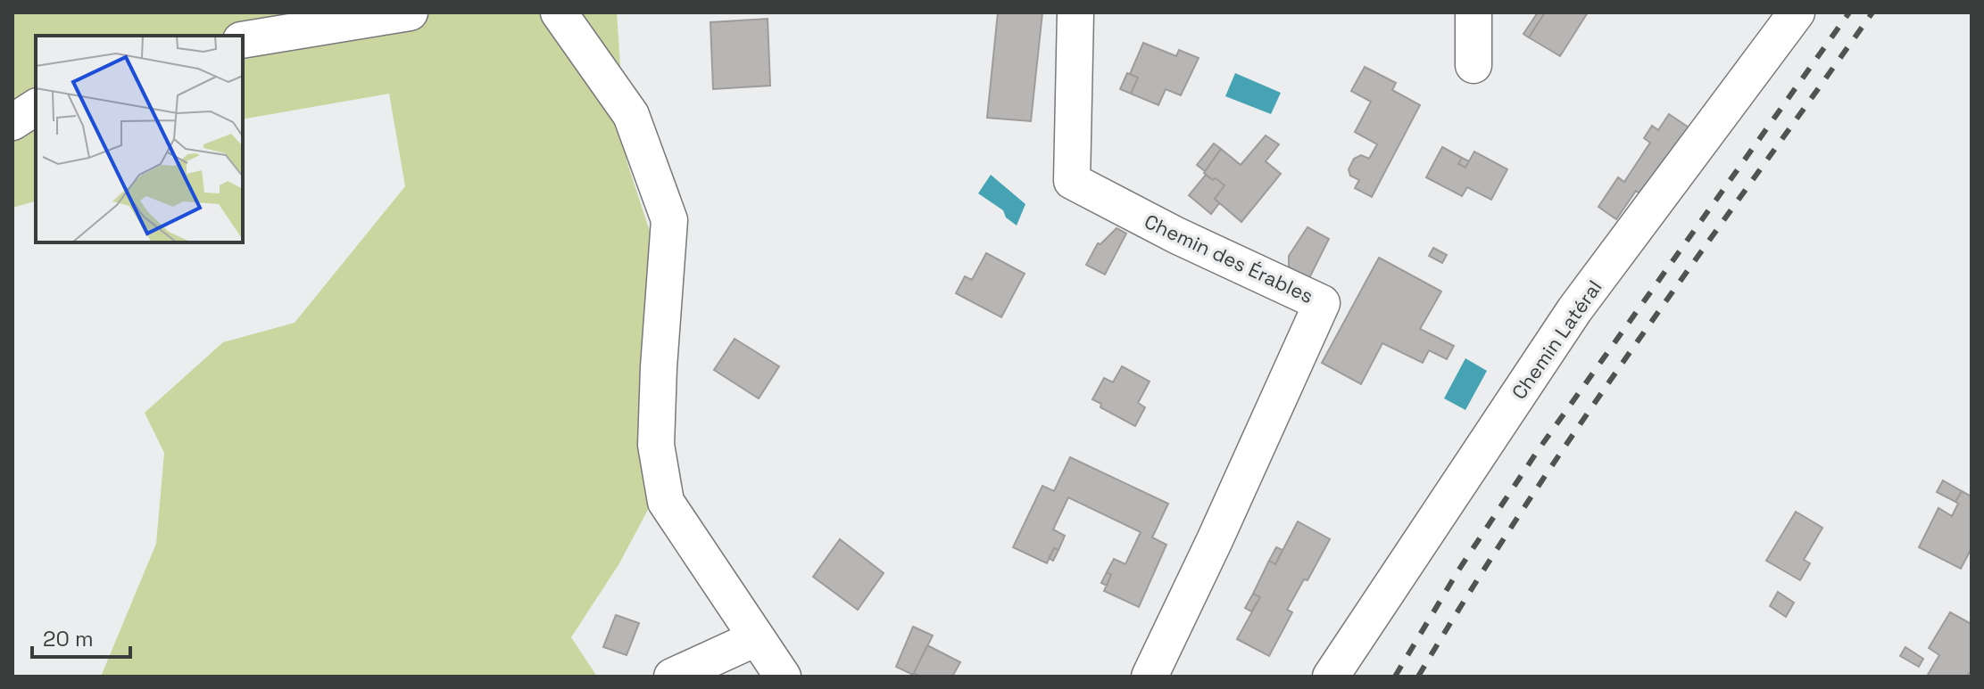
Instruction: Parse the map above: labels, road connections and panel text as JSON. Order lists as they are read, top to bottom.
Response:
{
  "streets": {
    "street": ["Chemin des Érables", "Chemin Latéral"]
  },
  "scale_bar": "20 m"
}
